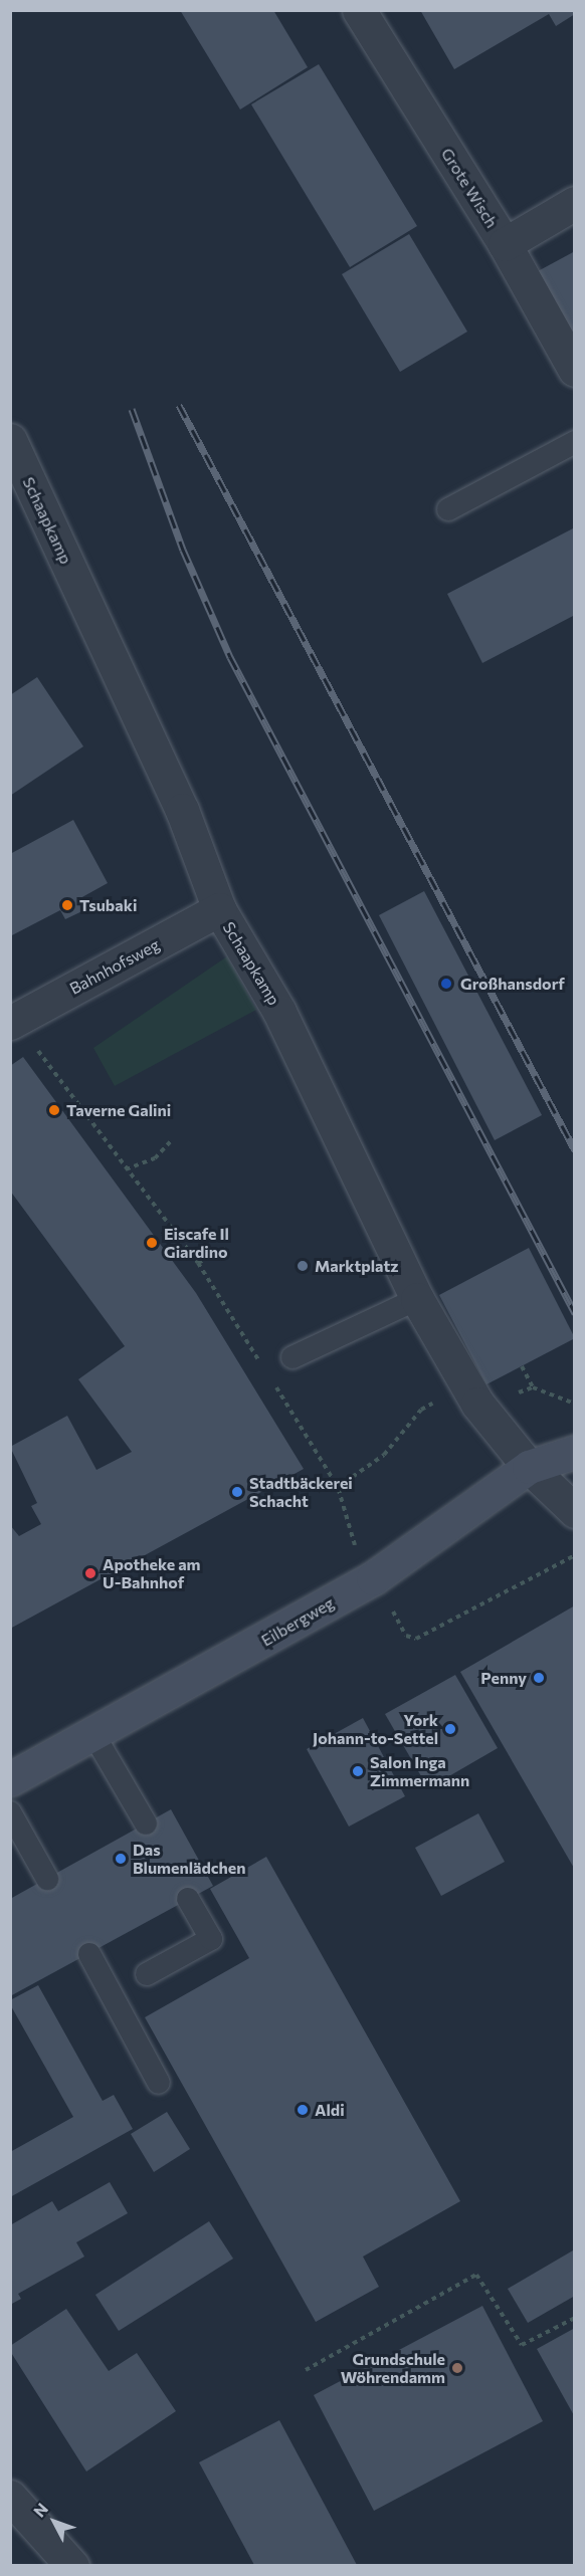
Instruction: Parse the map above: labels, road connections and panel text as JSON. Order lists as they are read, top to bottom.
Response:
{
  "streets": {
    "main road": ["Eilbergweg"],
    "street": ["Grote Wisch", "Schaapkamp", "Bahnhofsweg"]
  },
  "crossings": [
    ["Schaapkamp", "Bahnhofsweg"],
    ["Schaapkamp", "Eilbergweg"]
  ],
  "places": [
    "Tsubaki",
    "Großhansdorf",
    "Taverne Galini",
    "Eiscafe Il Giardino",
    "Marktplatz",
    "Stadtbäckerei Schacht",
    "Apotheke am U-Bahnhof",
    "Penny",
    "York Johann-to-Settel",
    "Salon Inga Zimmermann",
    "Das Blumenlädchen",
    "Aldi",
    "Grundschule Wöhrendamm"
  ],
  "north": "top left"
}
